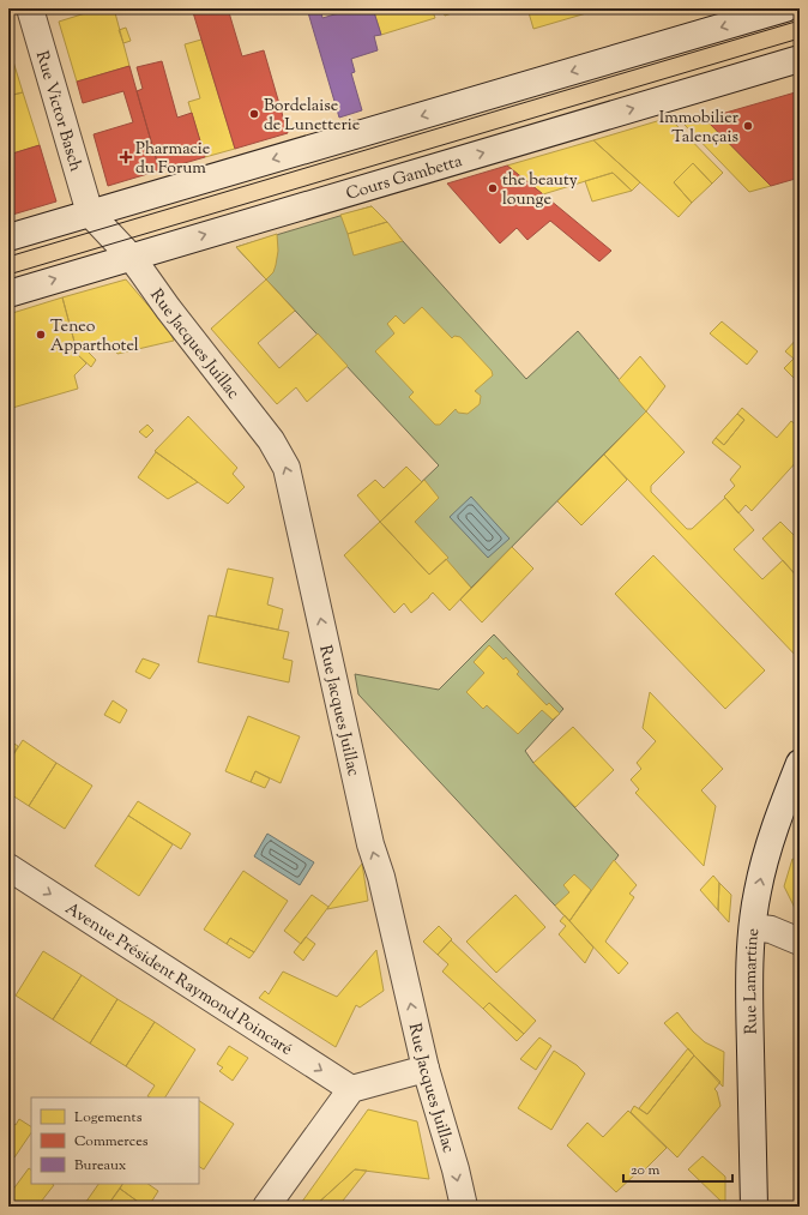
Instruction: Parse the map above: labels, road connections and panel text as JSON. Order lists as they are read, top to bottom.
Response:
{
  "streets": {
    "street": [
      "Rue Victor Basch",
      "Cours Gambetta",
      "Rue Jacques Juillac",
      "Avenue Président Raymond Poincaré",
      "Rue Lamartine"
    ]
  },
  "crossings": [
    ["Rue Victor Basch", "Rue Jacques Juillac"],
    ["Cours Gambetta", "Rue Jacques Juillac"]
  ],
  "one_way": ["Avenue Président Raymond Poincaré", "Rue Lamartine"],
  "places": {
    "other": [
      "Bordelaise de Lunetterie",
      "Immobilier Talençais",
      "the beauty lounge",
      "Teneo Apparthotel"
    ],
    "health": ["Pharmacie du Forum"]
  },
  "legend": ["Logements", "Commerces", "Bureaux"],
  "scale_bar": "20 m"
}
